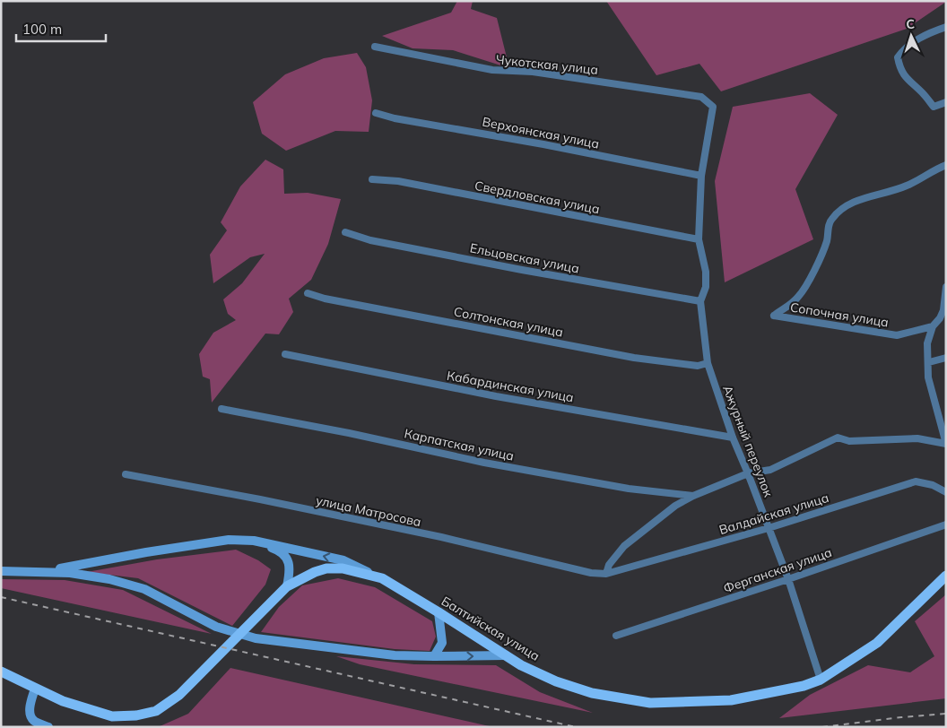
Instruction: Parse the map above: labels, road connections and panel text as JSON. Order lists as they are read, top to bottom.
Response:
{
  "streets": {
    "main road": ["Балтийская улица"],
    "street": [
      "Чукотская улица",
      "Верхоянская улица",
      "Свердловская улица",
      "Ельцовская улица",
      "Сопочная улица",
      "Солтонская улица",
      "Кабардинская улица",
      "Ажурный переулок",
      "Карпатская улица",
      "улица Матросова",
      "Валдайская улица",
      "Ферганская улица"
    ]
  },
  "crossings": [
    ["Чукотская улица", "Верхоянская улица"],
    ["Ельцовская улица", "Ажурный переулок"],
    ["Солтонская улица", "Ажурный переулок"],
    ["Кабардинская улица", "Ажурный переулок"],
    ["Ажурный переулок", "Карпатская улица"],
    ["Ажурный переулок", "Валдайская улица"],
    ["Ажурный переулок", "Ферганская улица"],
    ["Ажурный переулок", "Балтийская улица"],
    ["Карпатская улица", "улица Матросова"],
    ["Карпатская улица", "Валдайская улица"],
    ["улица Матросова", "Валдайская улица"]
  ],
  "scale_bar": "100 m",
  "north": "top"
}
